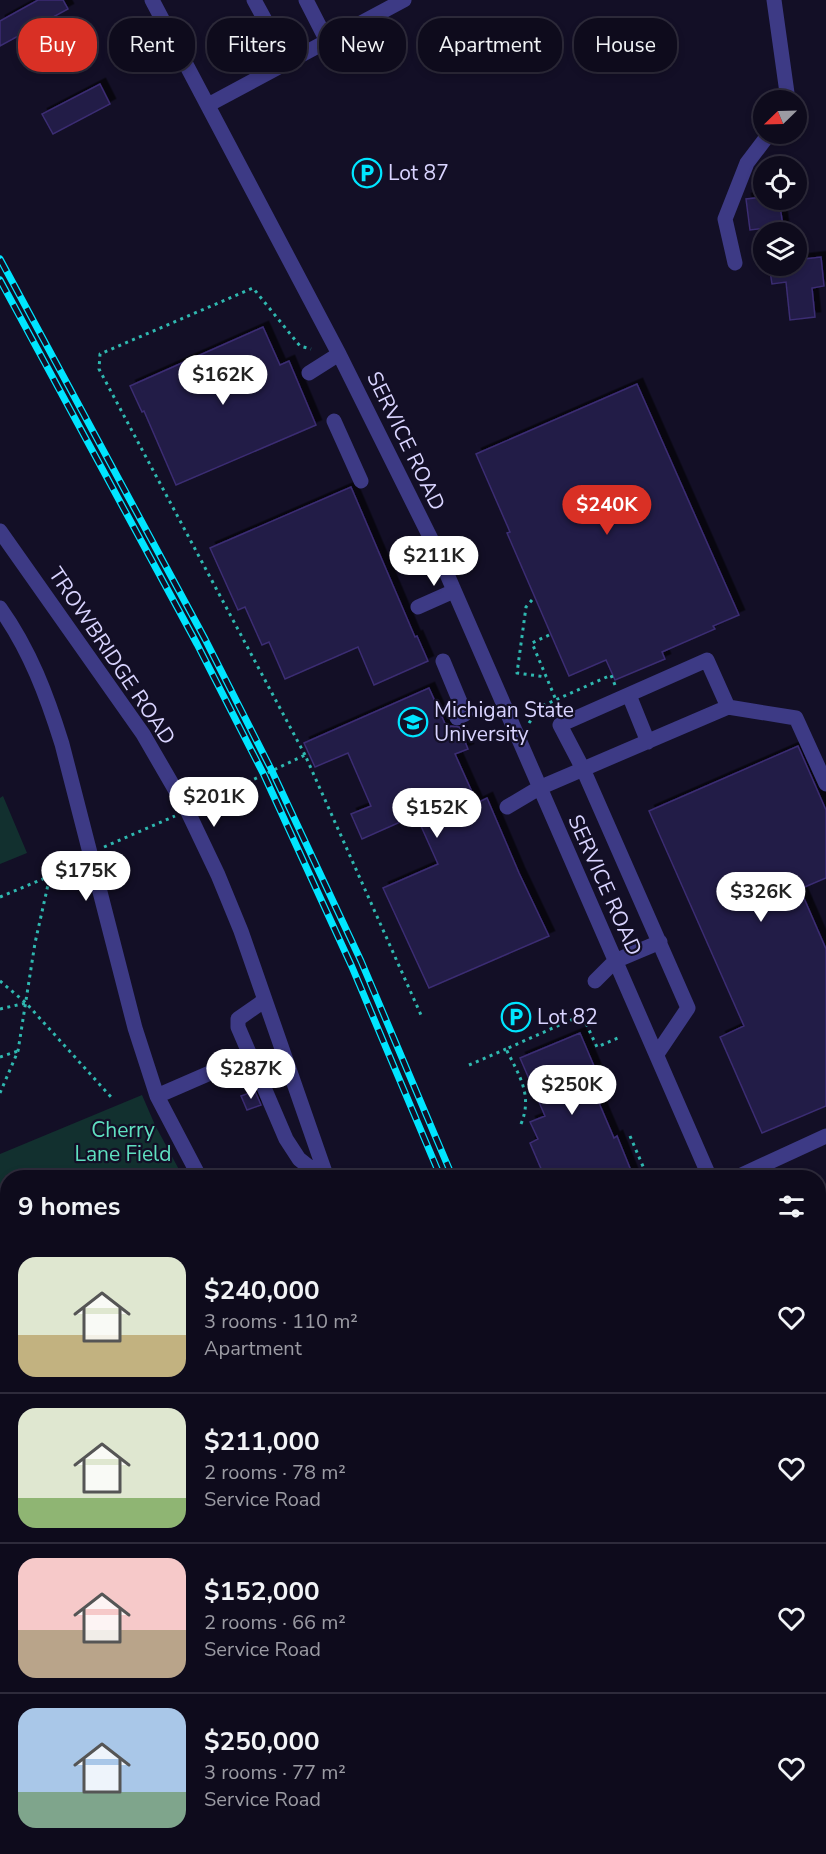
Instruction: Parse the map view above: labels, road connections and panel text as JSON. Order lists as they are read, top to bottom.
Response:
{
  "streets": {
    "street": ["SERVICE ROAD", "TROWBRIDGE ROAD"]
  },
  "parks": ["Cherry Lane Field"],
  "places": {
    "parking": ["Lot 87", "Lot 82"],
    "school or university": ["Michigan State University"]
  },
  "north": "bottom left",
  "page": {
    "chip": [
      "Buy",
      "Rent",
      "Filters",
      "New",
      "Apartment",
      "House"
    ],
    "price": [
      "$162K",
      "$240K",
      "$211K",
      "$201K",
      "$152K",
      "$175K",
      "$326K",
      "$287K",
      "$250K"
    ],
    "heading": "9 homes",
    "list": [
      {
        "name": "$240,000",
        "note": "3 rooms · 110 m² · Apartment"
      },
      {
        "name": "$211,000",
        "note": "2 rooms · 78 m² · Service Road"
      },
      {
        "name": "$152,000",
        "note": "2 rooms · 66 m² · Service Road"
      },
      {
        "name": "$250,000",
        "note": "3 rooms · 77 m² · Service Road"
      }
    ]
  }
}
